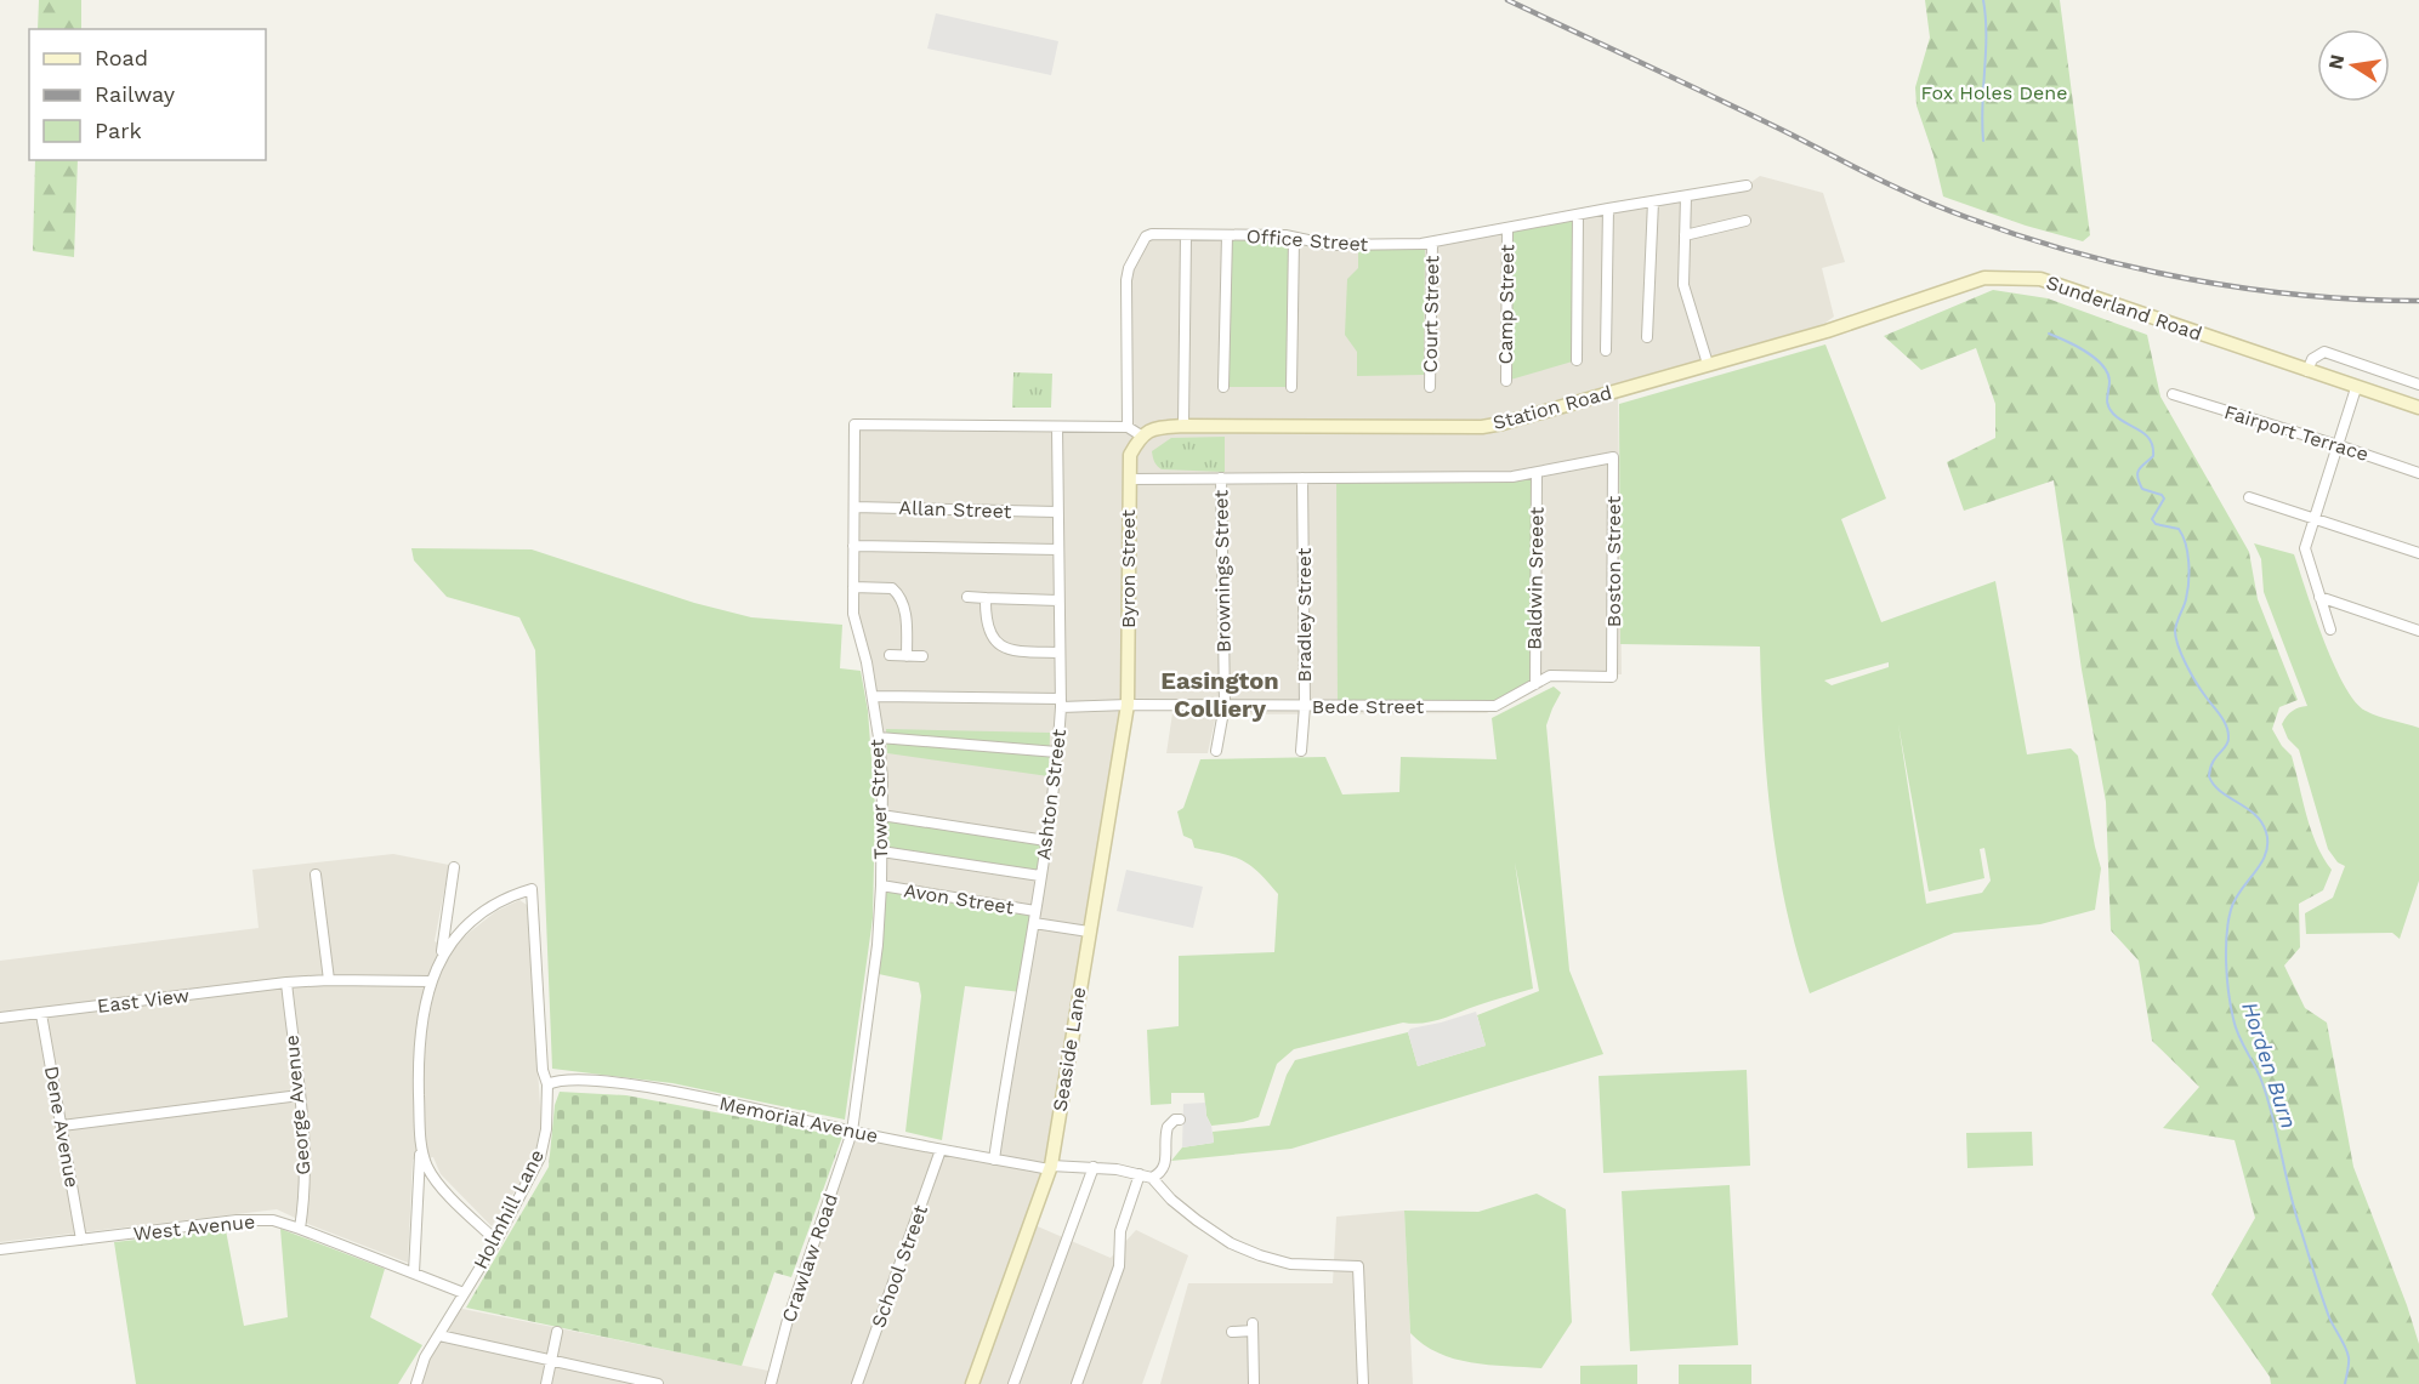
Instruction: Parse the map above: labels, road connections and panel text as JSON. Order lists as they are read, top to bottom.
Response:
{
  "streets": {
    "main road": [
      "Sunderland Road",
      "Station Road",
      "Byron Street",
      "Seaside Lane"
    ],
    "street": [
      "Office Street",
      "Camp Street",
      "Court Street",
      "Fairport Terrace",
      "Allan Street",
      "Boston Street",
      "Brownings Street",
      "Baldwin Sreeet",
      "Bradley Street",
      "Bede Street",
      "Ashton Street",
      "Tower Street",
      "Avon Street",
      "East View",
      "George Avenue",
      "Memorial Avenue",
      "Dene Avenue",
      "Holmhill Lane",
      "West Avenue",
      "Crawlaw Road",
      "School Street"
    ]
  },
  "crossings": [
    ["Office Street", "Camp Street"],
    ["Office Street", "Court Street"],
    ["Sunderland Road", "Station Road"],
    ["Station Road", "Byron Street"],
    ["Allan Street", "Ashton Street"],
    ["Allan Street", "Tower Street"],
    ["Boston Street", "Baldwin Sreeet"],
    ["Boston Street", "Bede Street"],
    ["Byron Street", "Bede Street"],
    ["Byron Street", "Seaside Lane"],
    ["Brownings Street", "Bede Street"],
    ["Baldwin Sreeet", "Bede Street"],
    ["Bradley Street", "Bede Street"],
    ["Bede Street", "Ashton Street"],
    ["Bede Street", "Tower Street"],
    ["Bede Street", "Seaside Lane"],
    ["Ashton Street", "Tower Street"],
    ["Ashton Street", "Avon Street"],
    ["Ashton Street", "Memorial Avenue"],
    ["Tower Street", "Avon Street"],
    ["Tower Street", "Memorial Avenue"],
    ["Tower Street", "Crawlaw Road"],
    ["East View", "George Avenue"],
    ["East View", "Dene Avenue"],
    ["Seaside Lane", "Memorial Avenue"],
    ["George Avenue", "West Avenue"],
    ["Memorial Avenue", "Holmhill Lane"],
    ["Memorial Avenue", "Crawlaw Road"],
    ["Memorial Avenue", "School Street"],
    ["Dene Avenue", "West Avenue"],
    ["Holmhill Lane", "West Avenue"]
  ],
  "districts": ["Easington Colliery"],
  "water": ["Horden Burn"],
  "parks": ["Fox Holes Dene"],
  "legend": ["Road", "Railway", "Park"],
  "north": "left"
}
